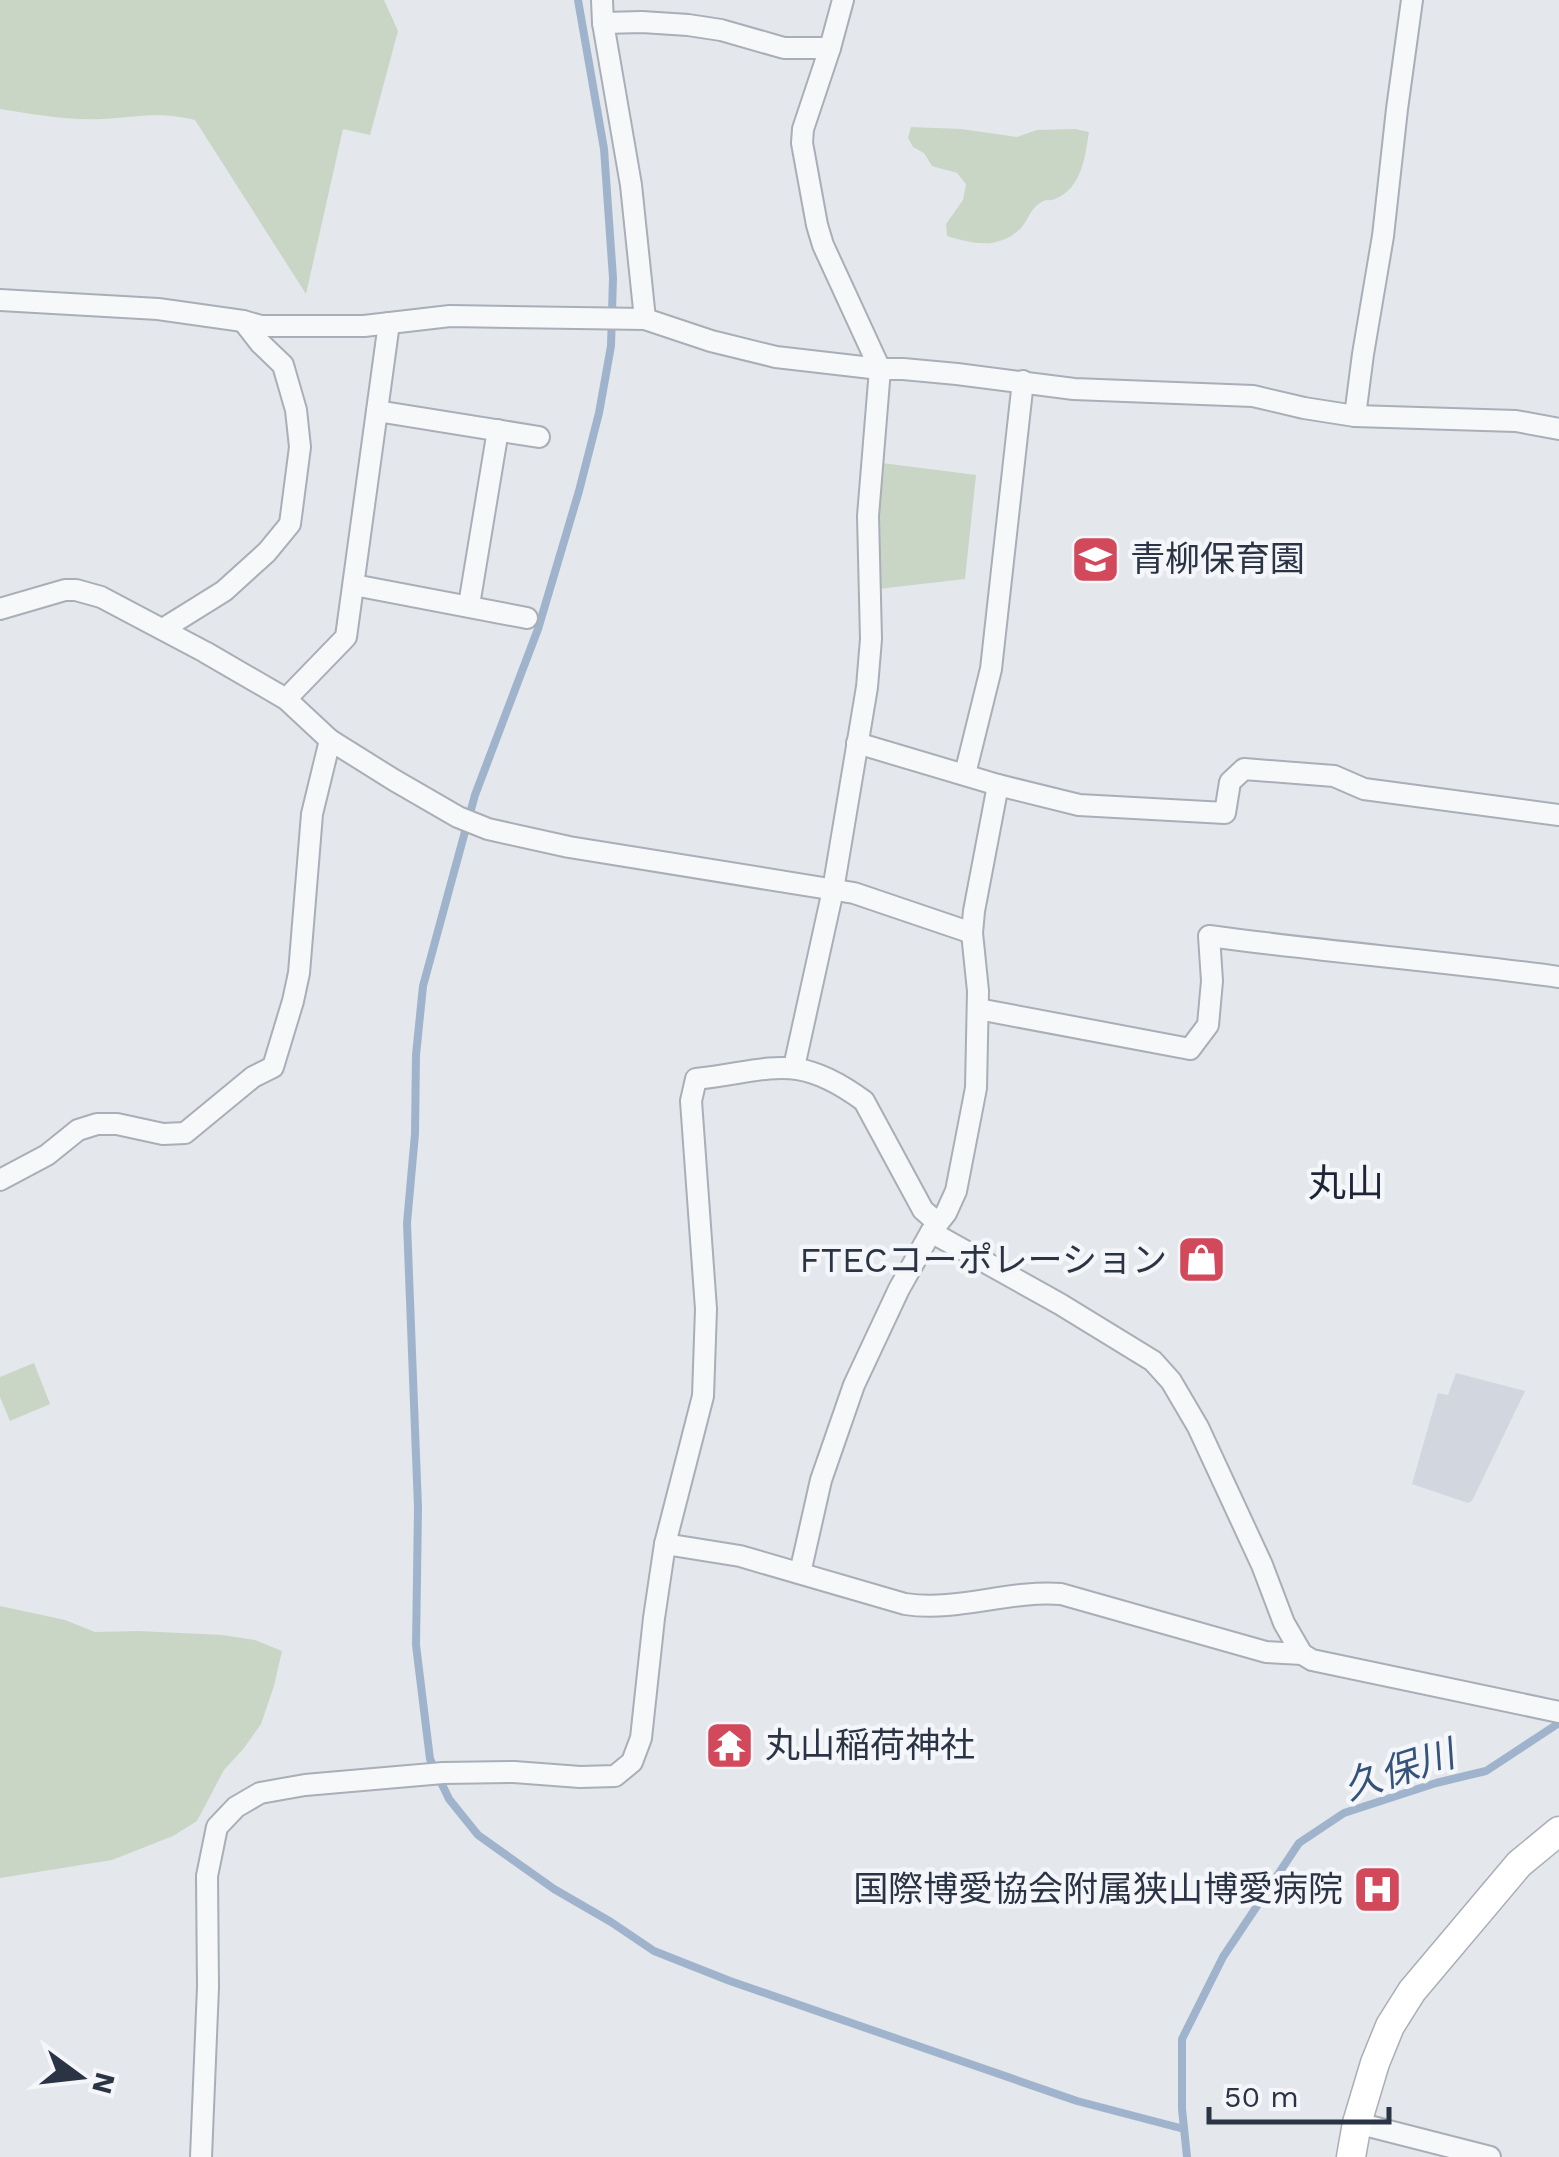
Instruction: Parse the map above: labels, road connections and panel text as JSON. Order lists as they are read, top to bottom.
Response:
{
  "districts": ["丸山"],
  "water": ["久保川"],
  "places": {
    "school or university": ["青柳保育園"],
    "shop": ["FTECコーポレーション"],
    "temple": ["丸山稲荷神社"],
    "hospital": ["国際博愛協会附属狭山博愛病院"]
  },
  "scale_bar": "50 m",
  "north": "right"
}
